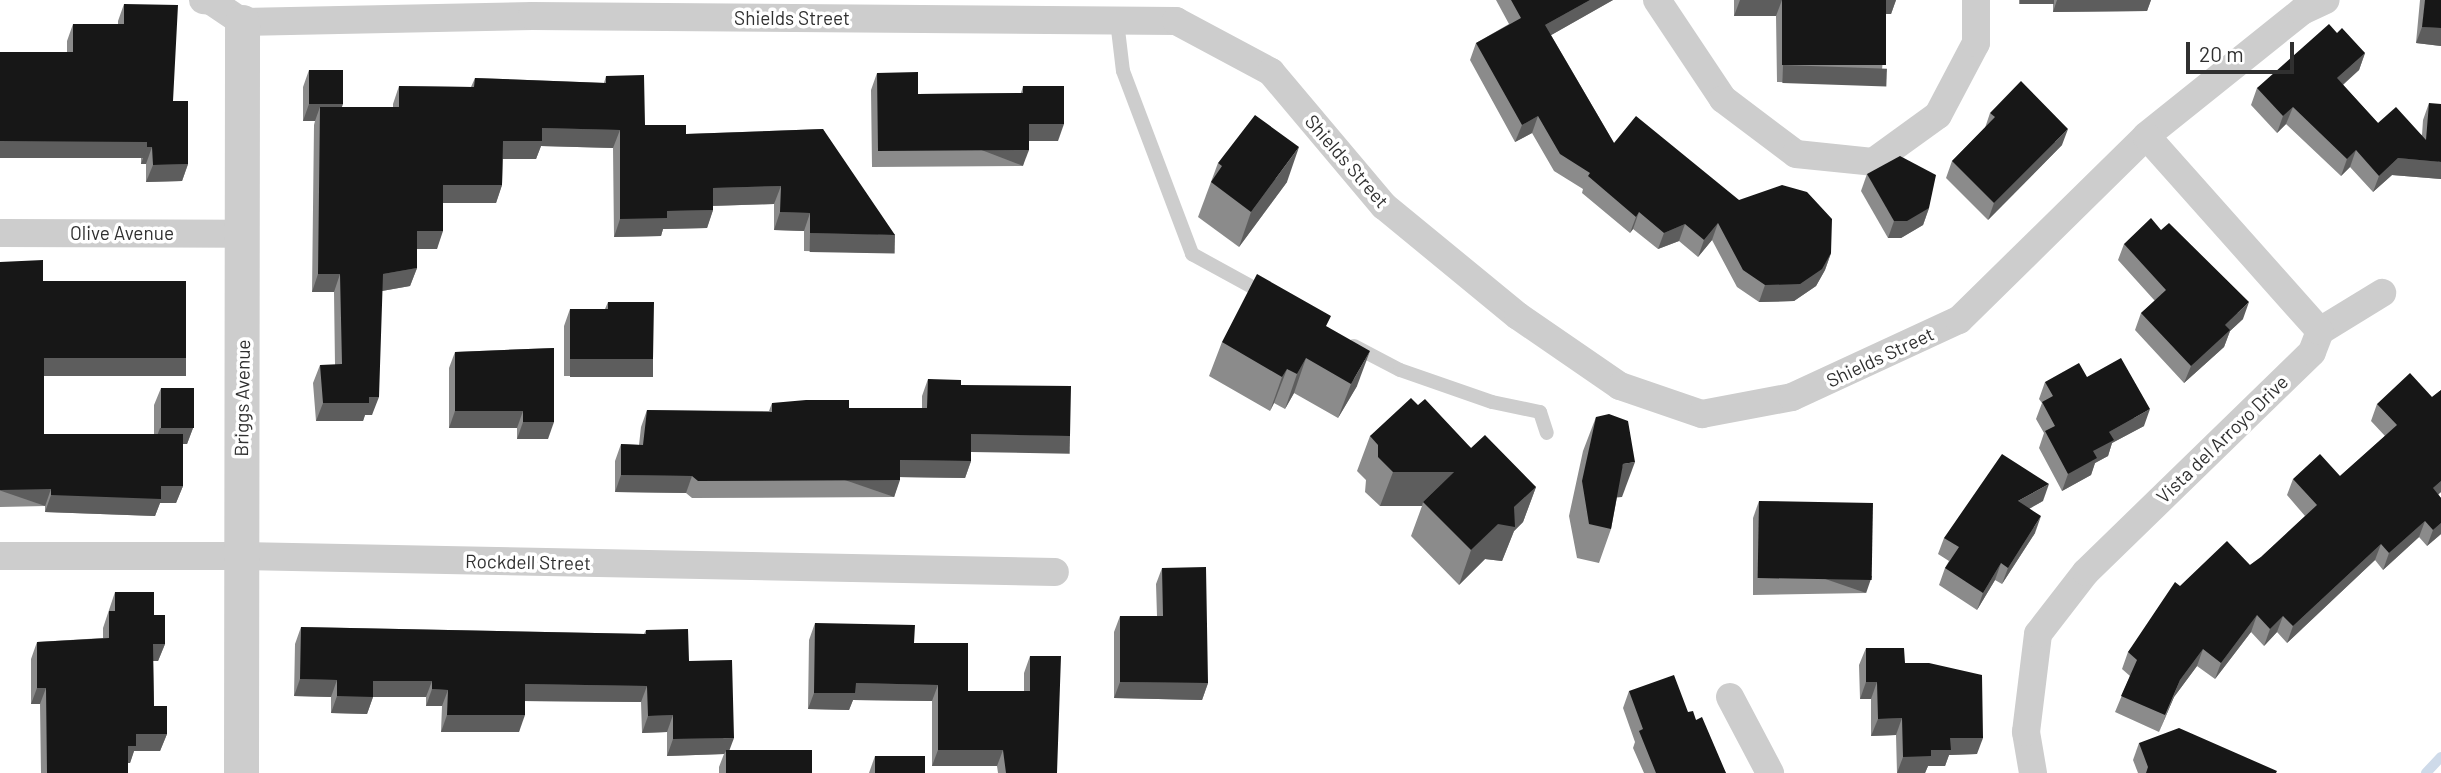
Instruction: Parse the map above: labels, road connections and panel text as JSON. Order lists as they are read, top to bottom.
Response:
{
  "streets": {
    "street": [
      "Shields Street",
      "Olive Avenue",
      "Briggs Avenue",
      "Vista del Arroyo Drive",
      "Rockdell Street"
    ]
  },
  "crossings": [
    ["Shields Street", "Briggs Avenue"],
    ["Olive Avenue", "Briggs Avenue"],
    ["Briggs Avenue", "Rockdell Street"]
  ],
  "scale_bar": "20 m"
}
